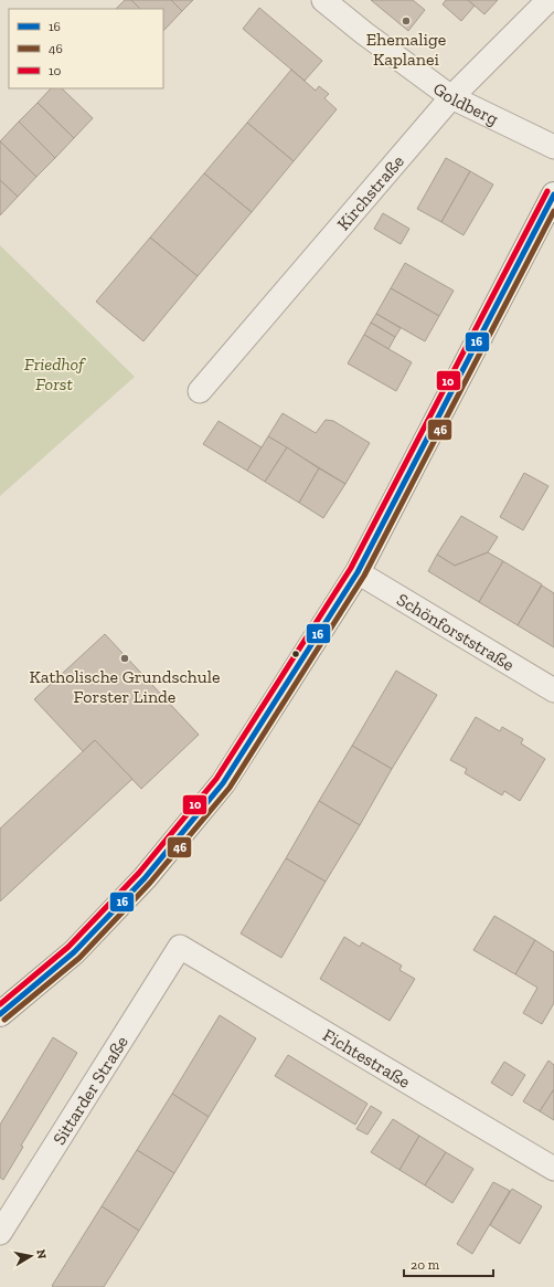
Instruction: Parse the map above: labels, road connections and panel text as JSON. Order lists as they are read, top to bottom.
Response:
{
  "streets": {
    "street": [
      "Goldberg",
      "Kirchstraße",
      "Schönforststraße",
      "Fichtestraße",
      "Sittarder Straße"
    ]
  },
  "crossings": [
    ["Goldberg", "Kirchstraße"],
    ["Fichtestraße", "Sittarder Straße"]
  ],
  "parks": ["Friedhof Forst"],
  "places": ["Ehemalige Kaplanei", "Katholische Grundschule Forster Linde"],
  "lines": ["transit line 10", "transit line 16", "transit line 46"],
  "legend": ["16", "46", "10"],
  "scale_bar": "20 m",
  "north": "right"
}
